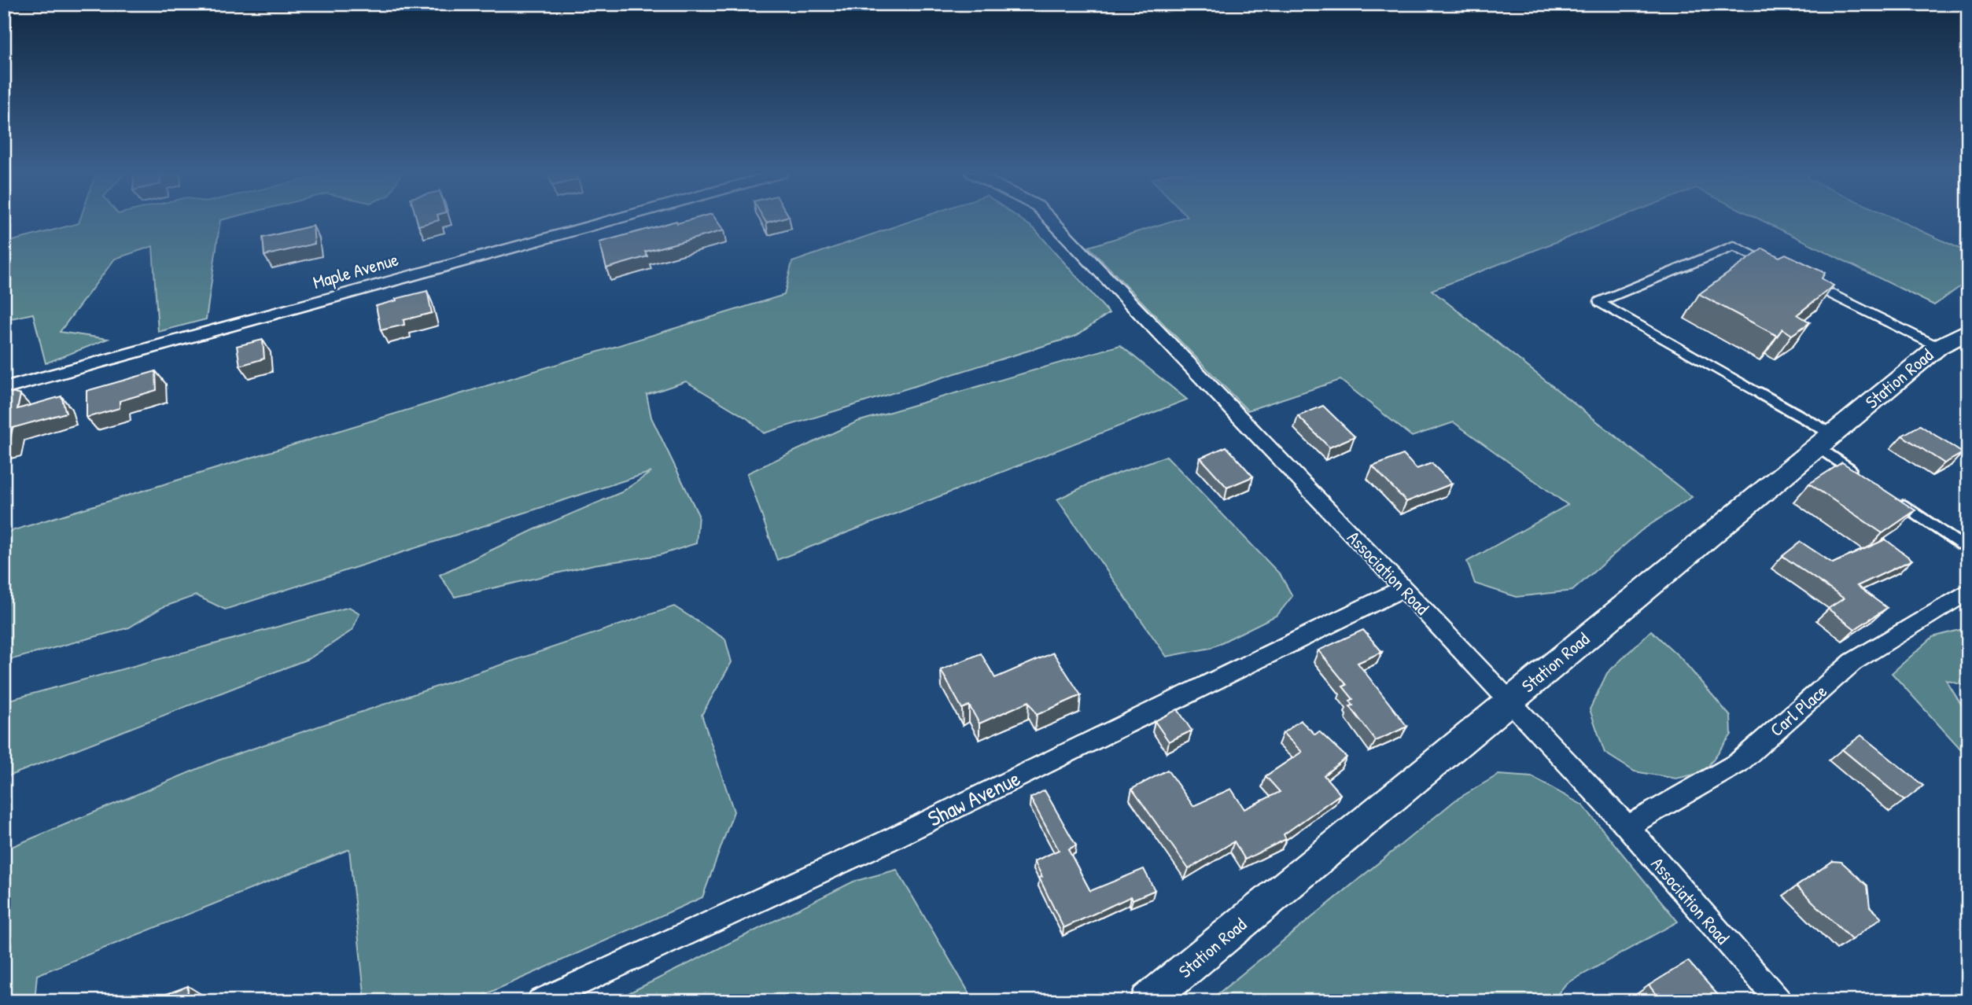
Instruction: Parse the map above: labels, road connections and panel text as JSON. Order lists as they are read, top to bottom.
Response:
{
  "streets": {
    "main road": ["Station Road"],
    "street": [
      "Maple Avenue",
      "Association Road",
      "Carl Place",
      "Shaw Avenue"
    ]
  },
  "crossings": [
    ["Station Road", "Association Road"],
    ["Association Road", "Carl Place"],
    ["Association Road", "Shaw Avenue"]
  ]
}
